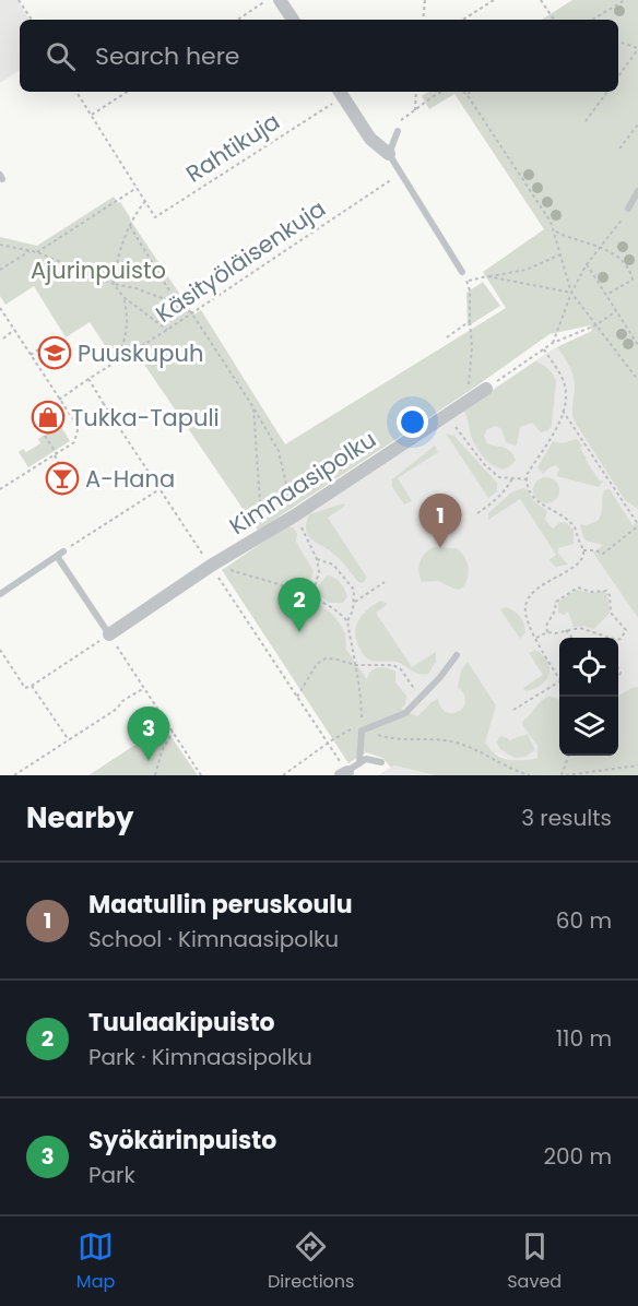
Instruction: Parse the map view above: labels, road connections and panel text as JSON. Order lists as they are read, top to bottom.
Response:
{
  "streets": {
    "street": ["Kimnaasipolku"],
    "path": ["Rahtikuja", "Käsityöläisenkuja"]
  },
  "parks": ["Ajurinpuisto"],
  "places": {
    "school or university": ["Puuskupuh"],
    "shop": ["Tukka-Tapuli"],
    "bar": ["A-Hana"]
  },
  "page": {
    "search": "Search here",
    "pins": ["1", "2", "3"],
    "heading": ["Nearby", "3 results"],
    "list": [
      {
        "mark": "1",
        "name": "Maatullin peruskoulu",
        "note": "School · Kimnaasipolku",
        "value": "60 m"
      },
      {
        "mark": "2",
        "name": "Tuulaakipuisto",
        "note": "Park · Kimnaasipolku",
        "value": "110 m"
      },
      {
        "mark": "3",
        "name": "Syökärinpuisto",
        "note": "Park",
        "value": "200 m"
      }
    ],
    "nav": ["Map", "Directions", "Saved"]
  }
}
